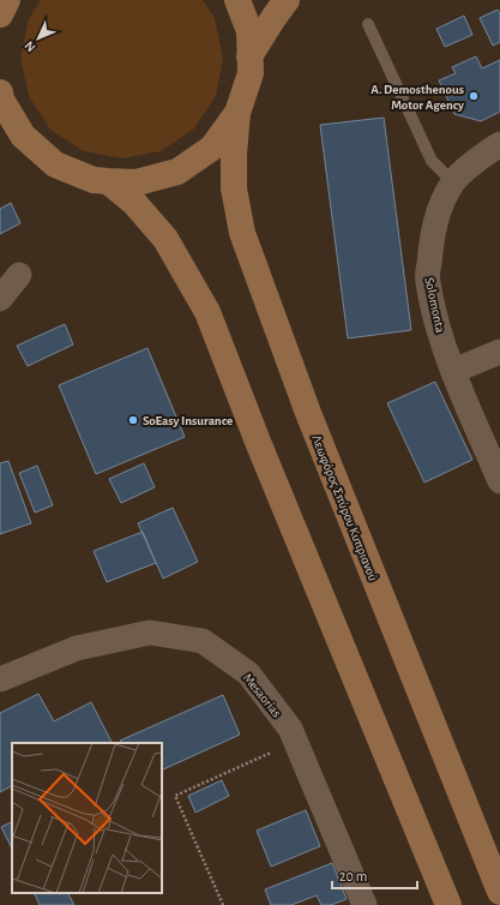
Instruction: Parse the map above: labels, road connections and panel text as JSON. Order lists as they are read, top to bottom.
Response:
{
  "streets": {
    "main road": ["Λεωφόρος Σπύρου Κυπριανού"],
    "street": ["Solomonta", "Mesaorias"]
  },
  "places": ["A. Demosthenous Motor Agency", "SoEasy Insurance"],
  "scale_bar": "20 m",
  "north": "bottom left"
}
